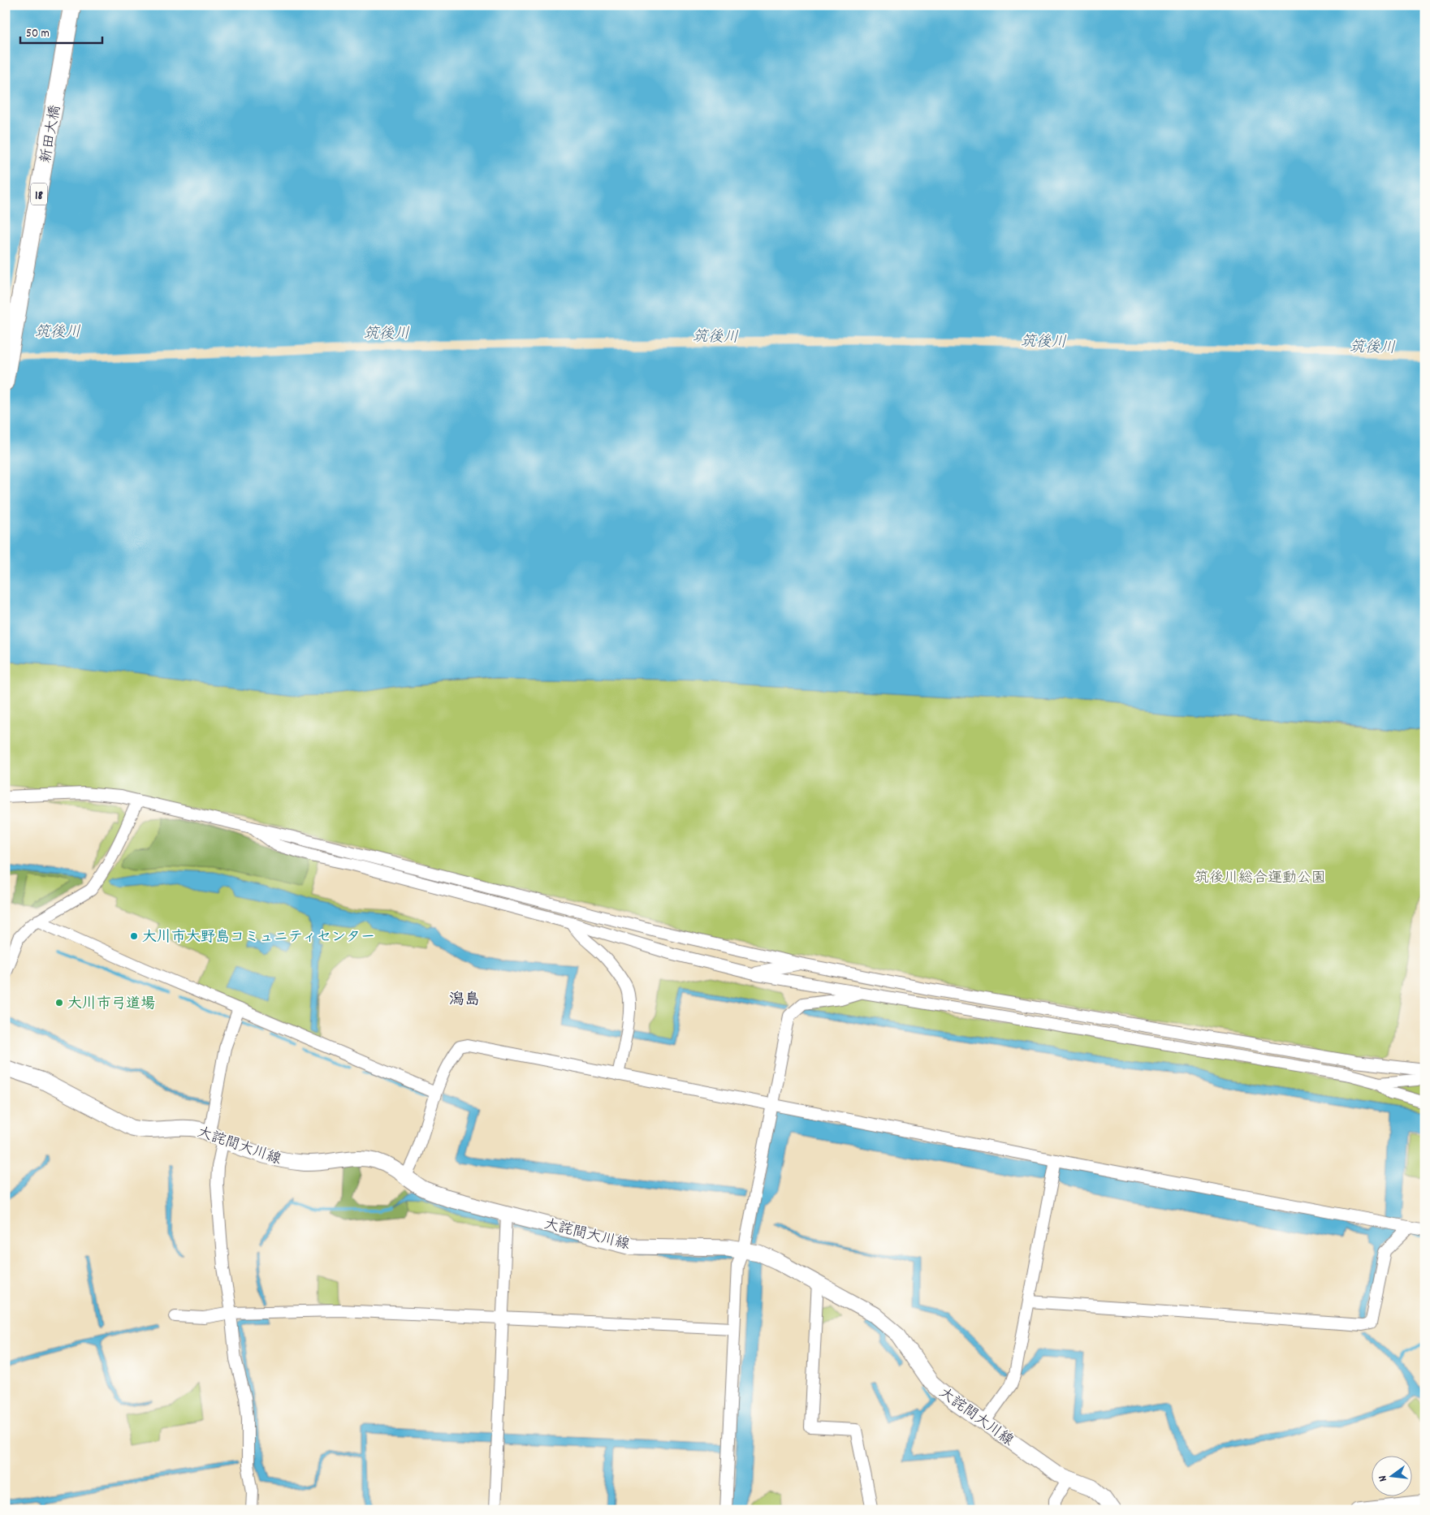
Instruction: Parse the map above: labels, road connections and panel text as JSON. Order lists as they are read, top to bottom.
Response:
{
  "streets": {
    "main road": ["新田大橋", "18", "大詫間大川線"]
  },
  "districts": ["潟島"],
  "water": ["筑後川"],
  "parks": ["筑後川総合運動公園"],
  "places": ["大川市大野島コミュニティセンター", "大川市弓道場"],
  "scale_bar": "50 m",
  "north": "left"
}
